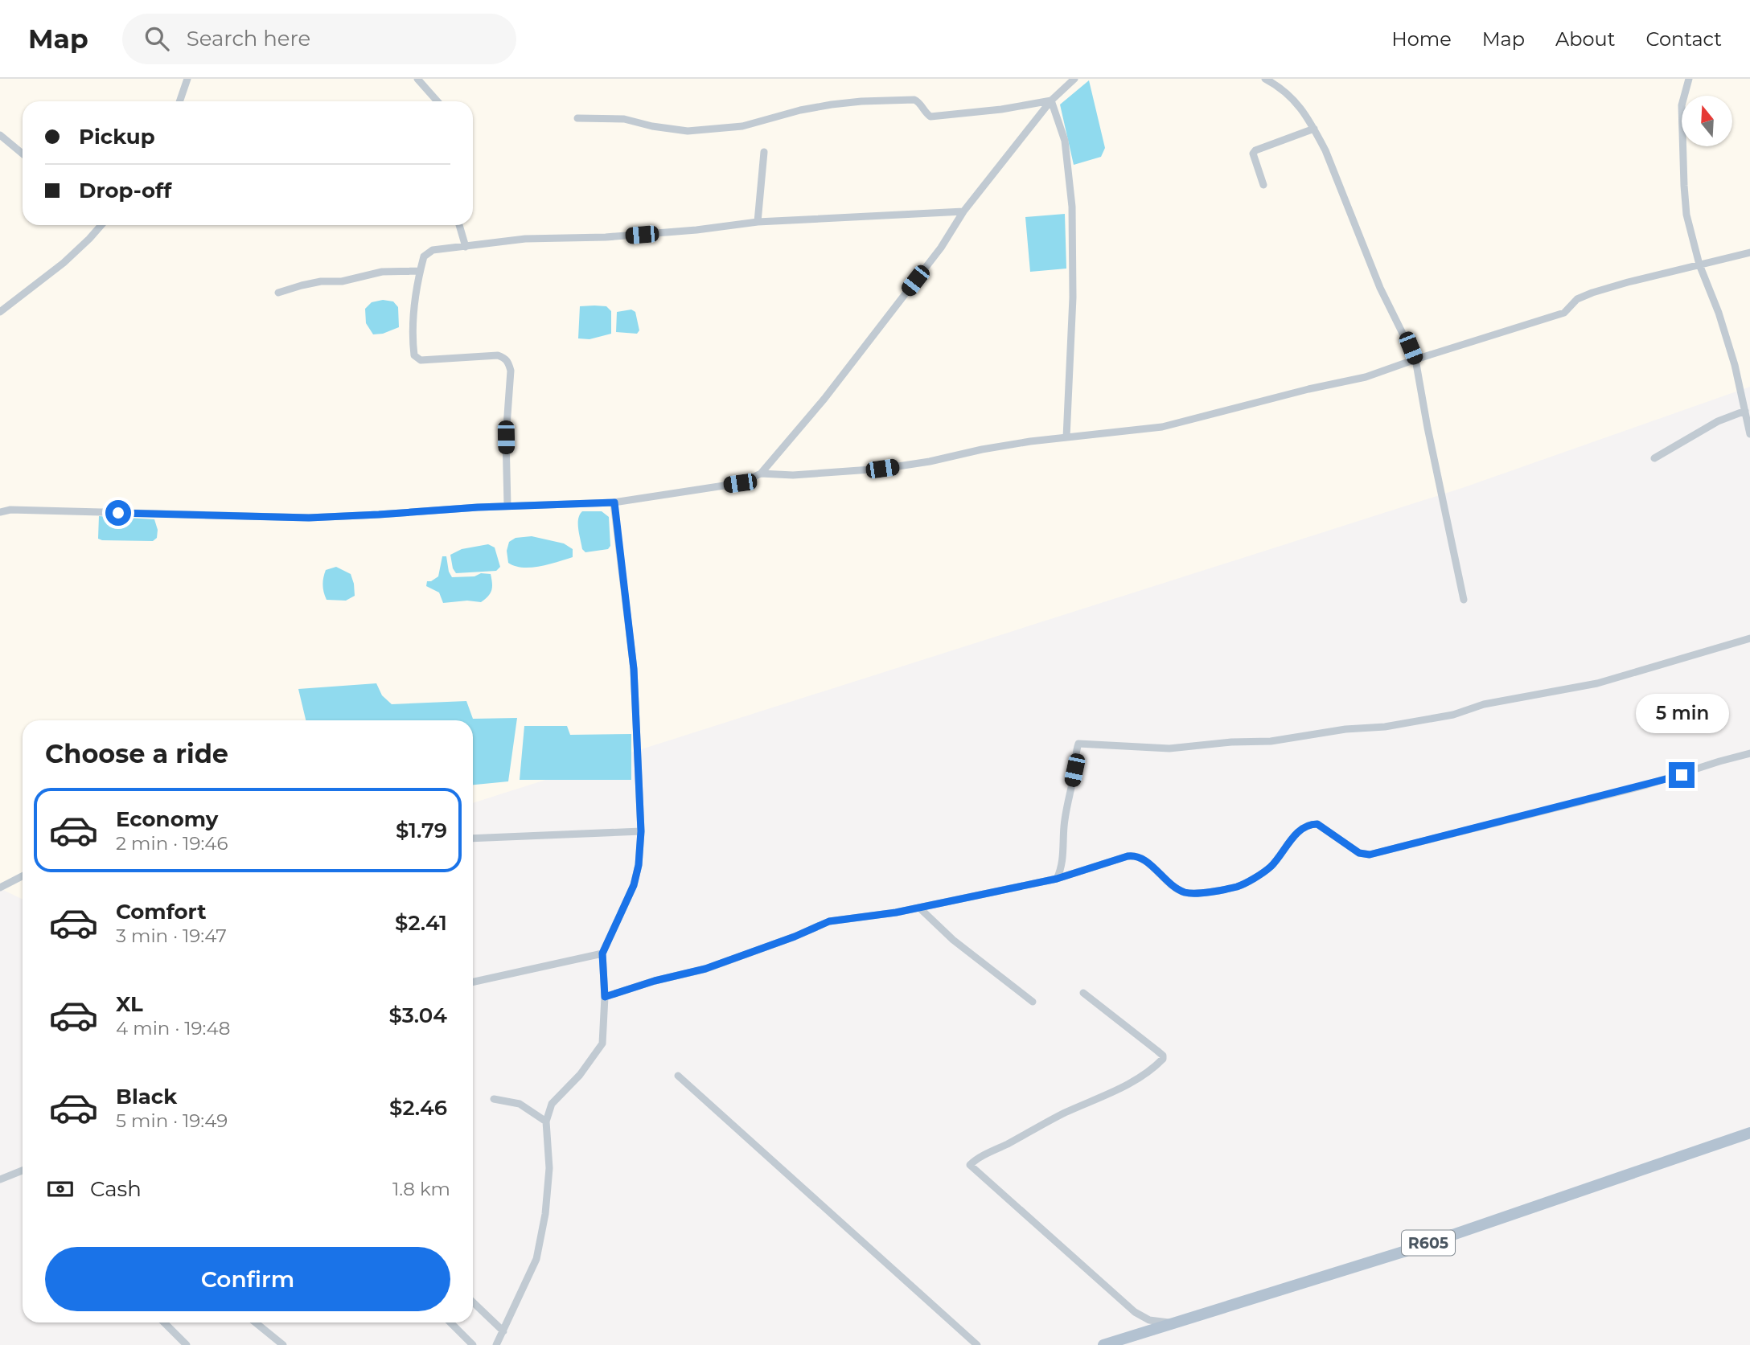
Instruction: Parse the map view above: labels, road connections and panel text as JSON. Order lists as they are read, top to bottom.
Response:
{
  "streets": {
    "main road": ["R605"]
  },
  "north": "top",
  "page": {
    "header": "Map",
    "search": "Search here",
    "nav": [
      "Home",
      "Map",
      "About",
      "Contact"
    ],
    "banner": ["Pickup", "Drop-off"],
    "bubble": "5 min",
    "heading": "Choose a ride",
    "list": [
      {
        "name": "Economy",
        "note": "2 min · 19:46",
        "value": "$1.79"
      },
      {
        "name": "Comfort",
        "note": "3 min · 19:47",
        "value": "$2.41"
      },
      {
        "name": "XL",
        "note": "4 min · 19:48",
        "value": "$3.04"
      },
      {
        "name": "Black",
        "note": "5 min · 19:49",
        "value": "$2.46"
      }
    ],
    "pay": ["Cash", "1.8 km"],
    "buttons": "Confirm"
  }
}
